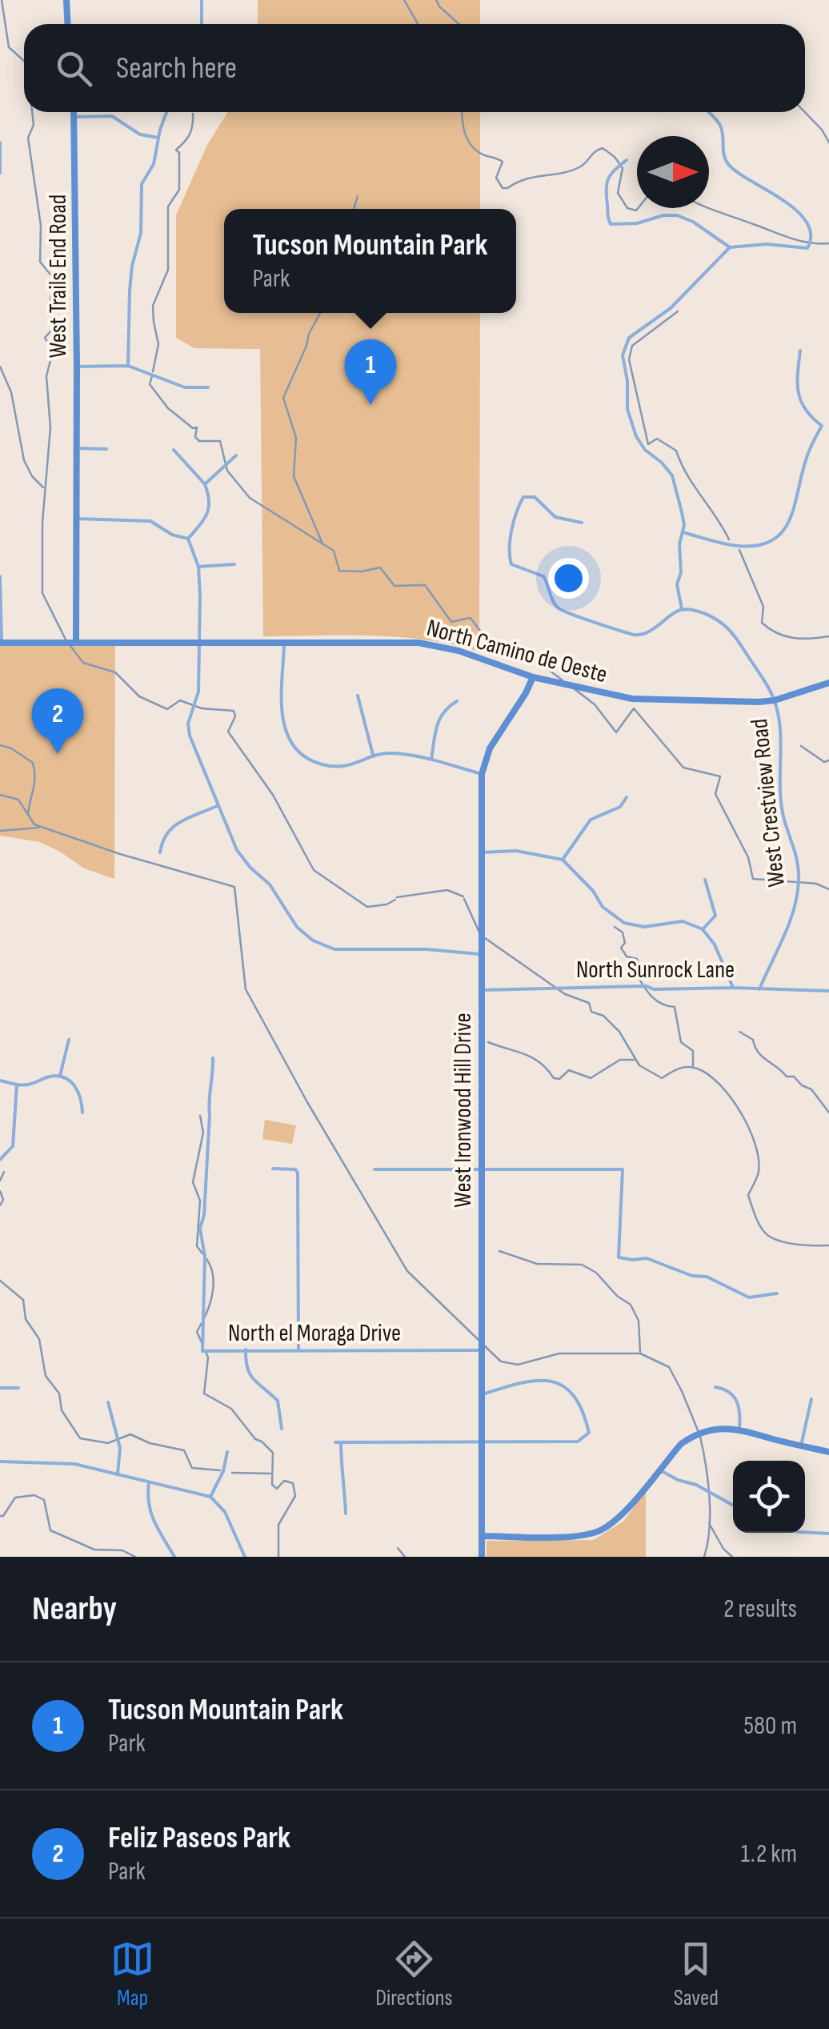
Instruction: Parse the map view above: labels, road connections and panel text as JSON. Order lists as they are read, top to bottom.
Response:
{
  "streets": {
    "street": [
      "West Trails End Road",
      "North Camino de Oeste",
      "West Crestview Road",
      "North Sunrock Lane",
      "West Ironwood Hill Drive",
      "North el Moraga Drive"
    ]
  },
  "crossings": [
    ["West Trails End Road", "North Camino de Oeste"],
    ["North Camino de Oeste", "West Crestview Road"],
    ["North Camino de Oeste", "West Ironwood Hill Drive"],
    ["West Crestview Road", "North Sunrock Lane"],
    ["North Sunrock Lane", "West Ironwood Hill Drive"],
    ["West Ironwood Hill Drive", "North el Moraga Drive"]
  ],
  "north": "right",
  "page": {
    "search": "Search here",
    "popup": ["Tucson Mountain Park", "Park"],
    "pins": ["1", "2"],
    "heading": ["Nearby", "2 results"],
    "list": [
      {
        "mark": "1",
        "name": "Tucson Mountain Park",
        "note": "Park",
        "value": "580 m"
      },
      {
        "mark": "2",
        "name": "Feliz Paseos Park",
        "note": "Park",
        "value": "1.2 km"
      }
    ],
    "nav": ["Map", "Directions", "Saved"]
  }
}
